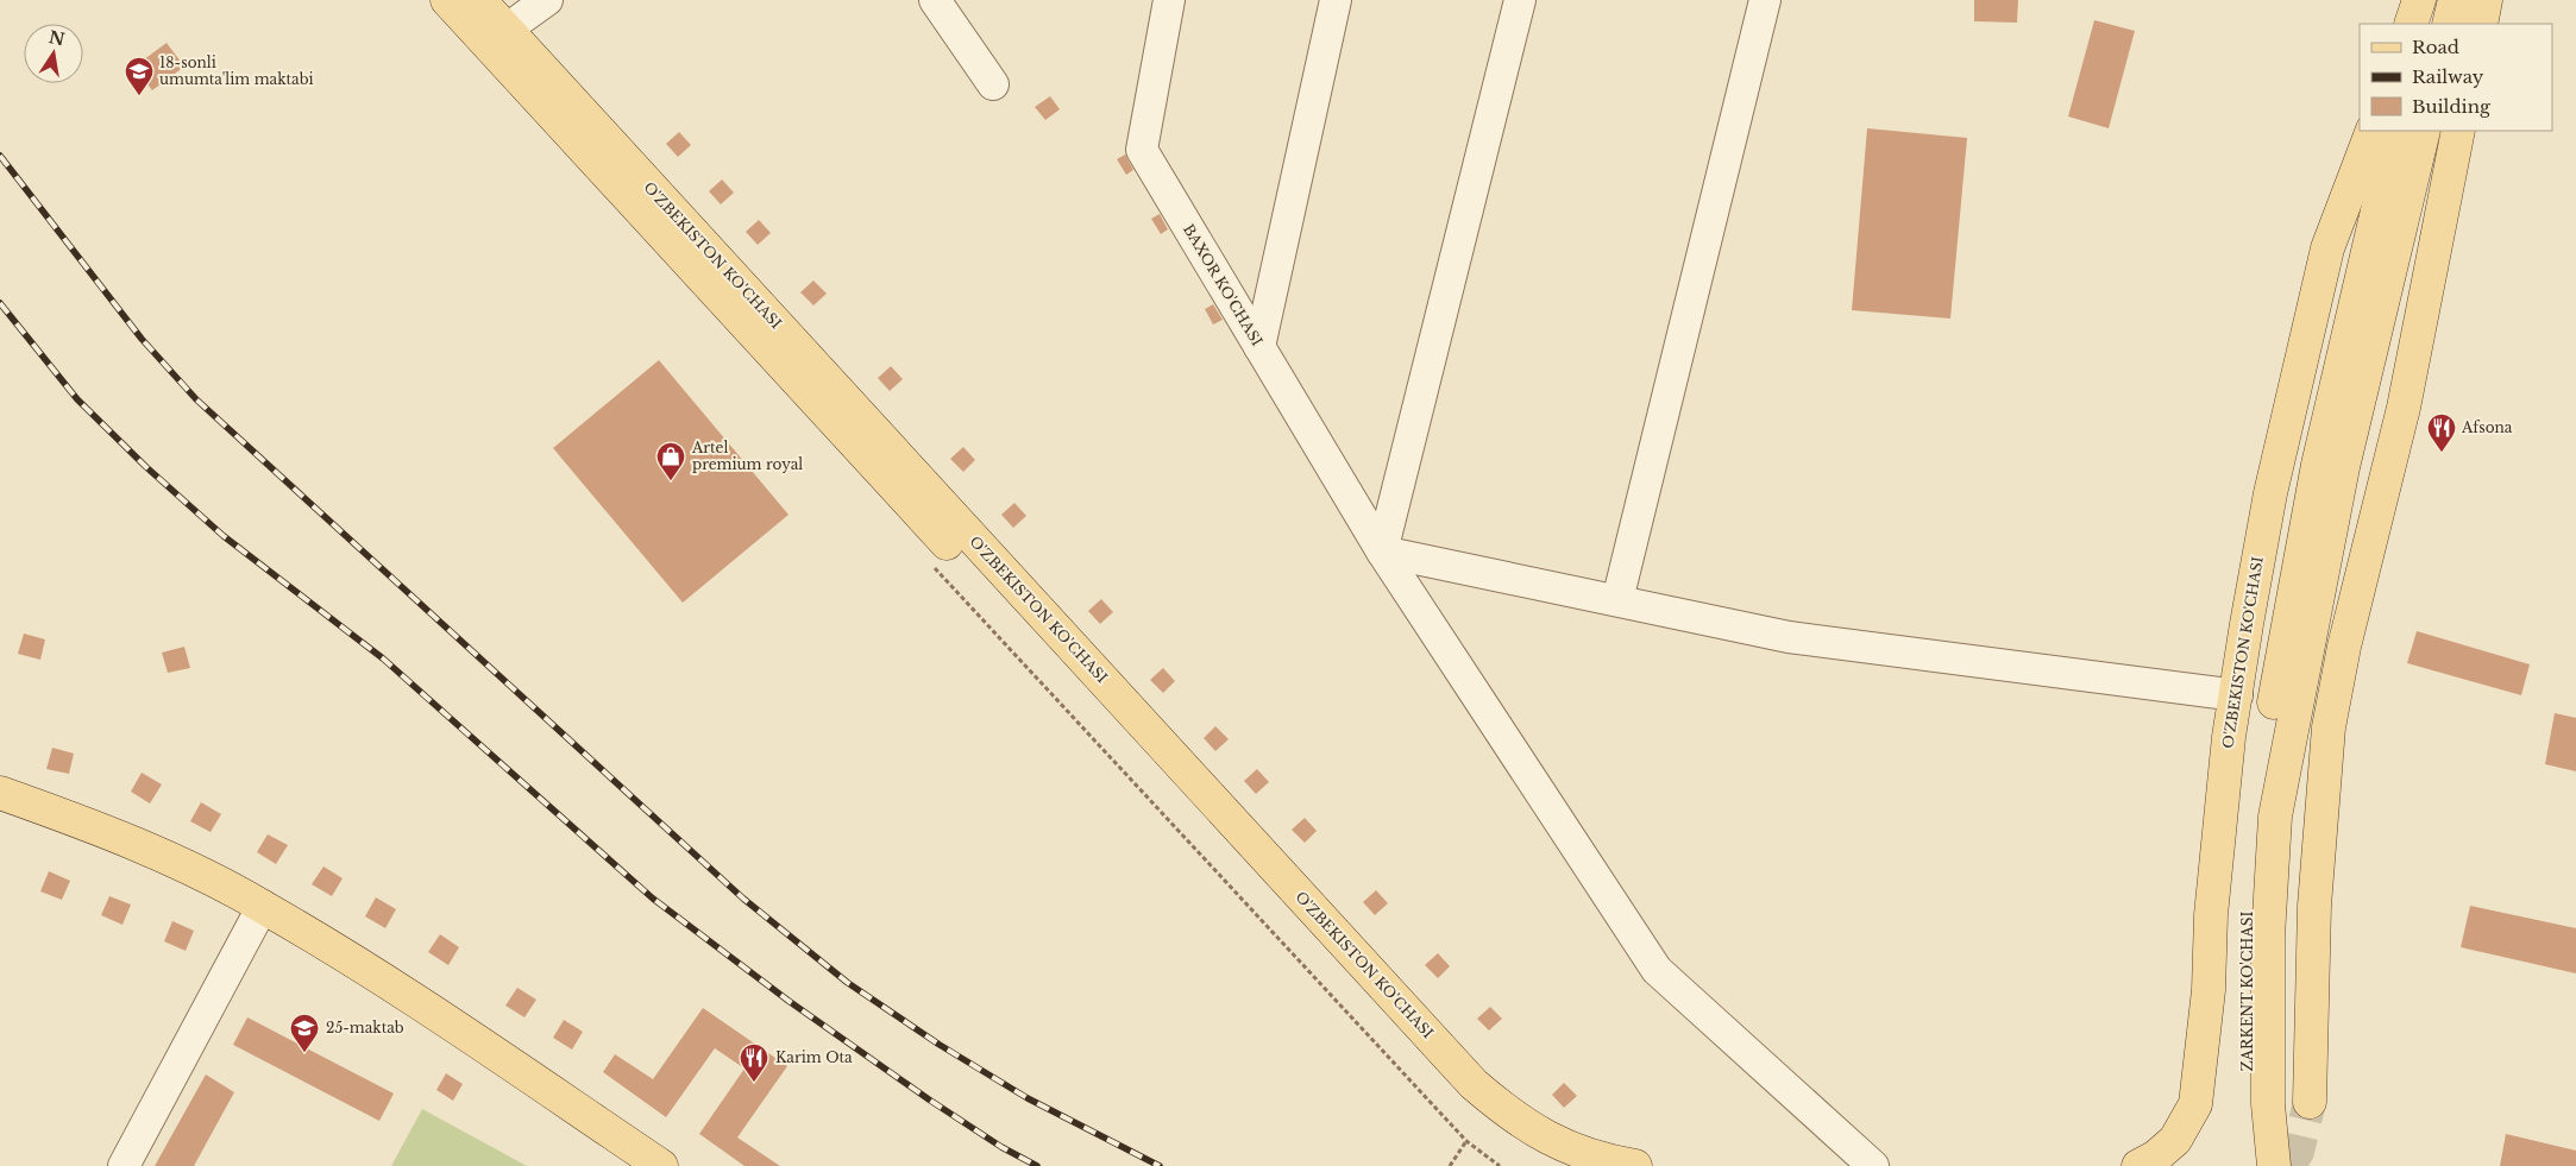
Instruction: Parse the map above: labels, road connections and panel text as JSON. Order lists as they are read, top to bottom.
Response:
{
  "streets": {
    "main road": ["O'ZBEKISTON KO'CHASI", "ZARKENT KO'CHASI"],
    "street": ["BAXOR KO'CHASI"]
  },
  "places": {
    "school or university": ["18-sonli umumta'lim maktabi", "25-maktab"],
    "restaurant": ["Afsona", "Karim Ota"],
    "shop": ["Artel premium royal"]
  },
  "legend": ["Road", "Railway", "Building"],
  "north": "top"
}
